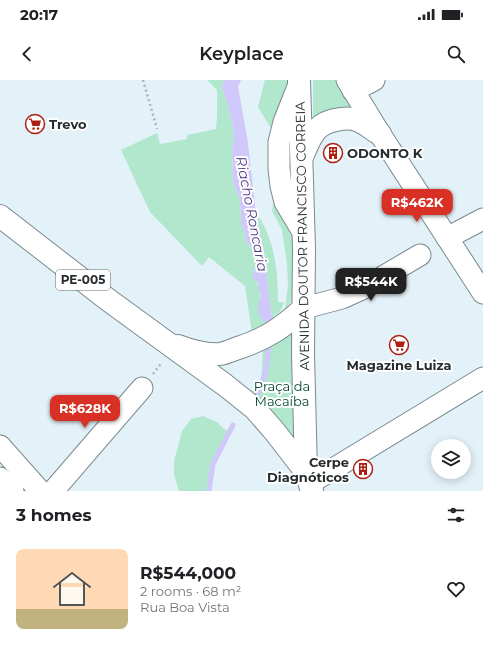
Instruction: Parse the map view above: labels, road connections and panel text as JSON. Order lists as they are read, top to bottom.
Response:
{
  "streets": {
    "main road": ["AVENIDA DOUTOR FRANCISCO CORREIA", "PE-005"]
  },
  "crossings": [
    ["AVENIDA DOUTOR FRANCISCO CORREIA", "PE-005"]
  ],
  "water": ["Riacho Roncaria"],
  "parks": ["Praça da Macaíba"],
  "places": {
    "supermarket": ["Trevo", "Magazine Luiza"],
    "building": ["ODONTO K", "Cerpe Diagnóticos"]
  },
  "page": {
    "status": "20:17",
    "header": "Keyplace",
    "price": ["R$462K", "R$544K", "R$628K"],
    "heading": "3 homes",
    "list": [
      {
        "name": "R$544,000",
        "note": "2 rooms · 68 m² · Rua Boa Vista"
      }
    ]
  }
}
